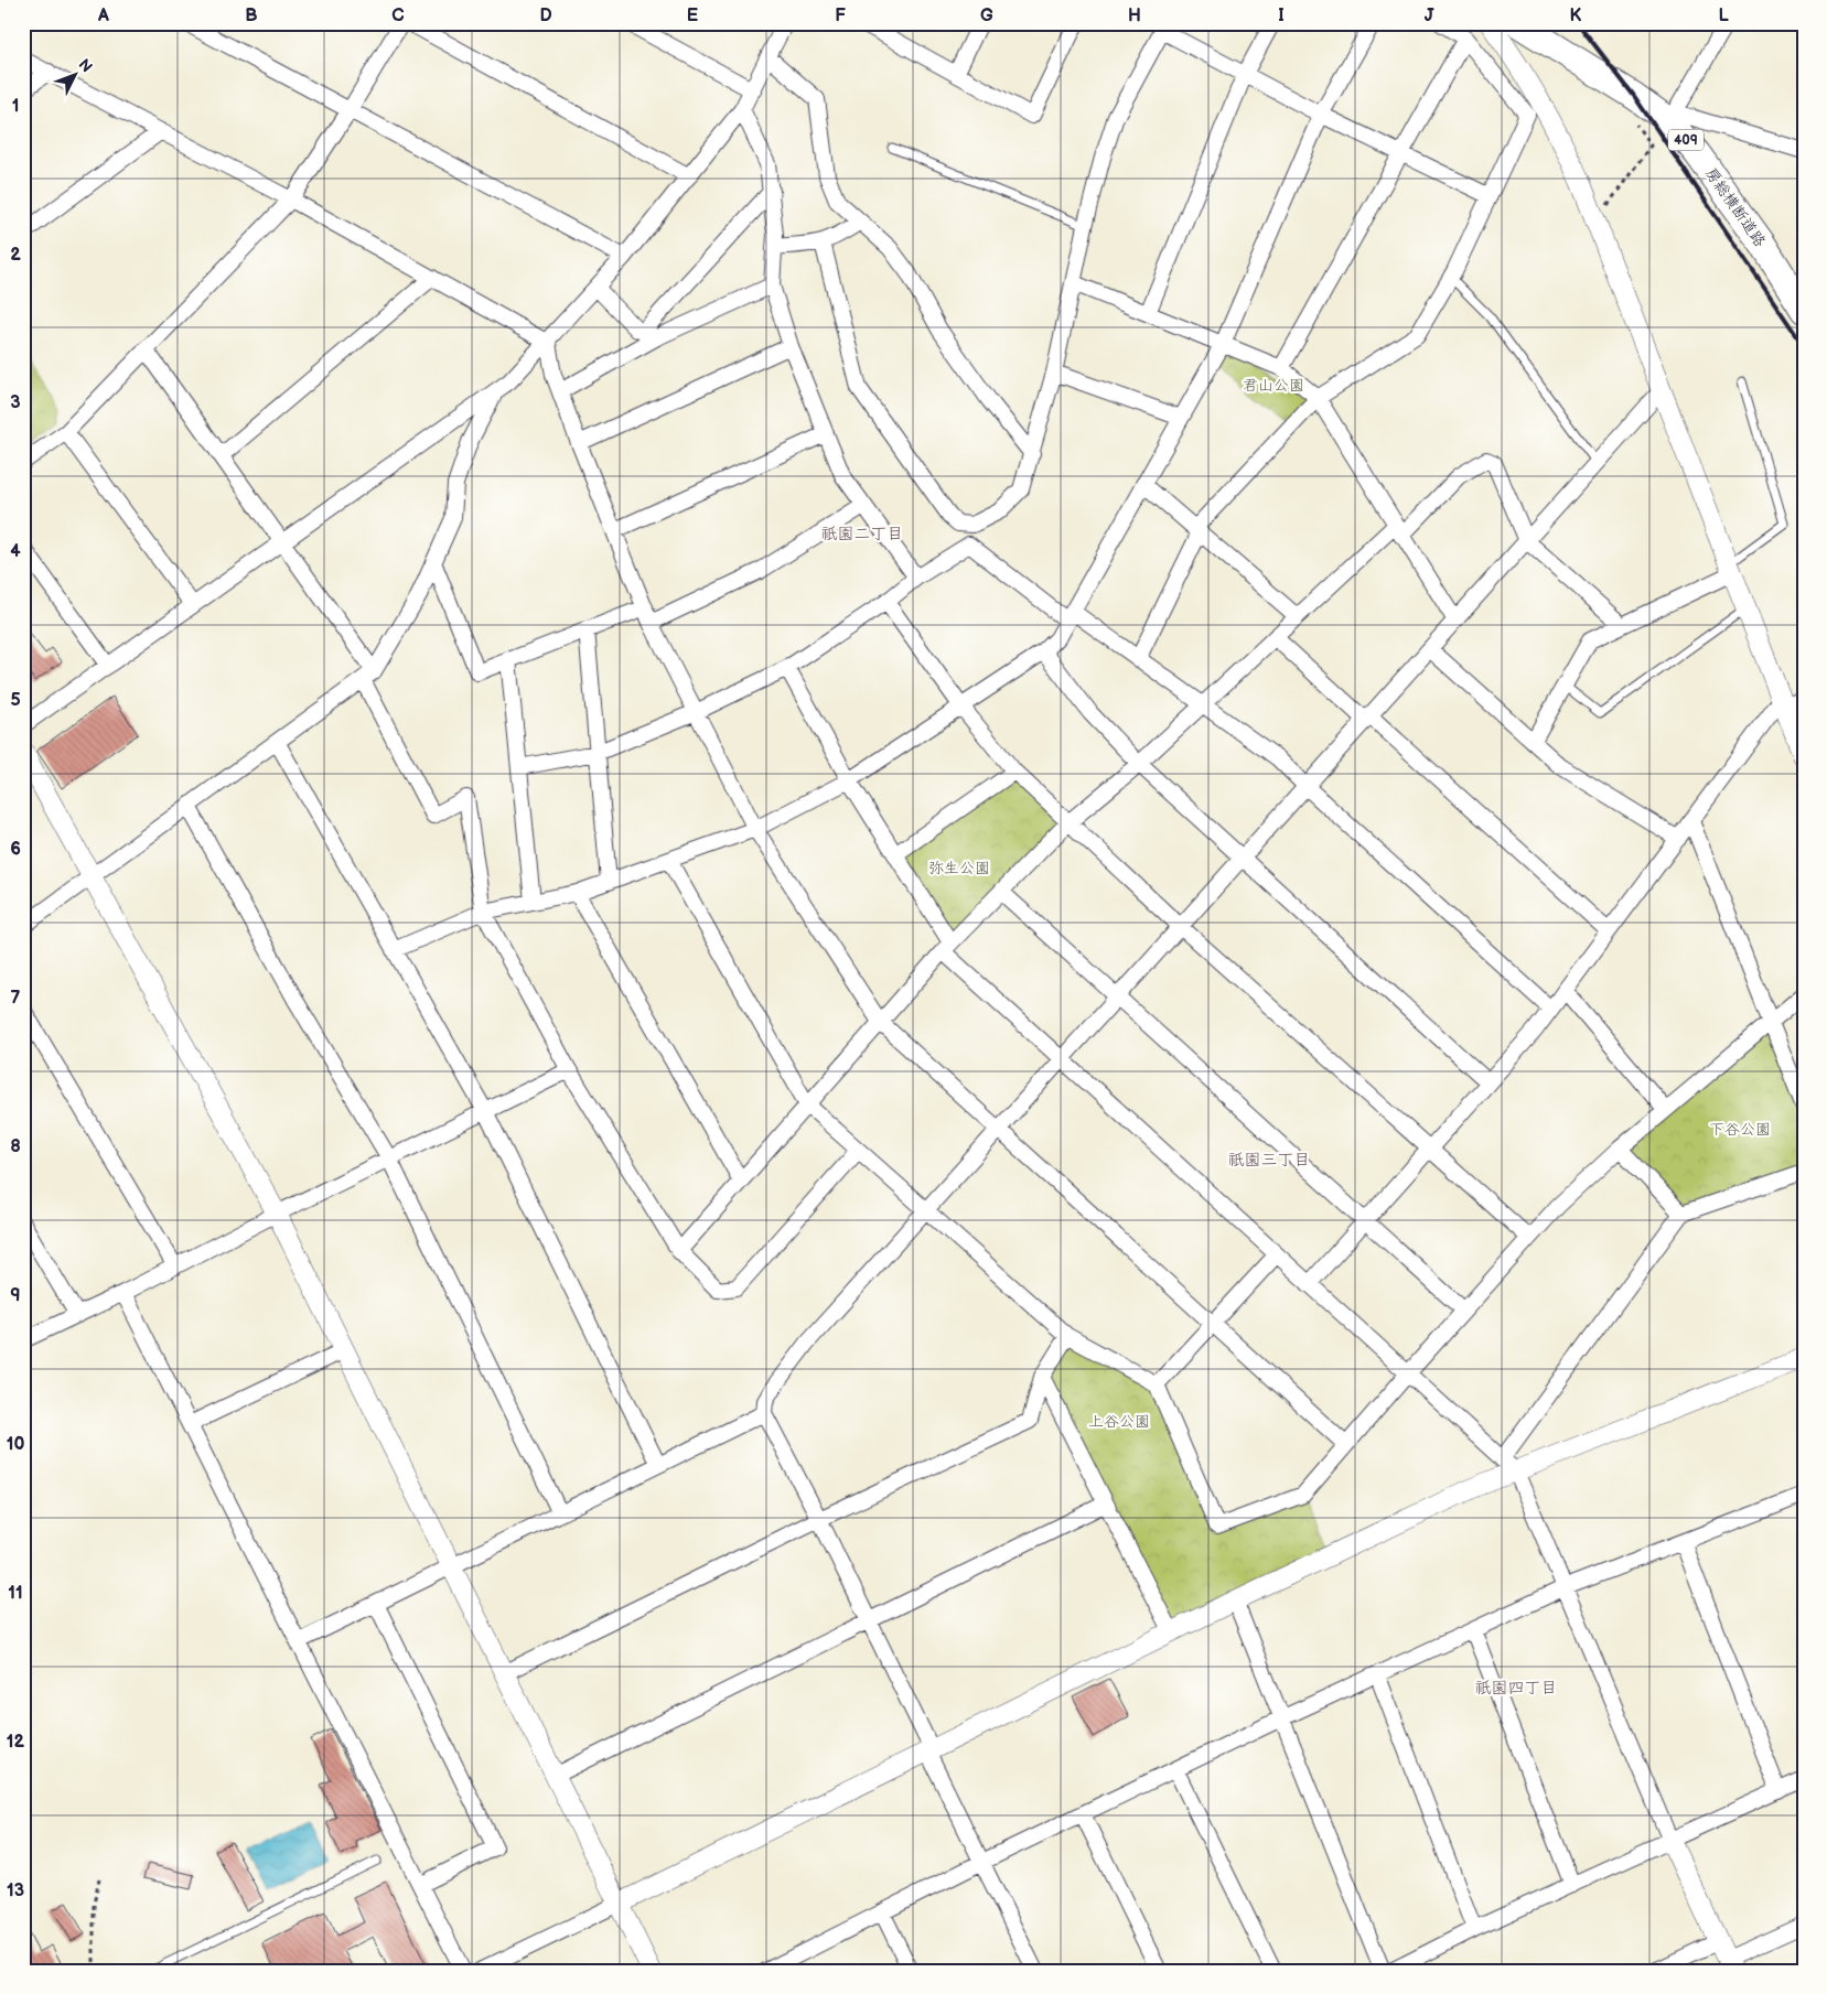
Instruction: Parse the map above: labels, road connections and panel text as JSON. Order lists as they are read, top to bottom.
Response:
{
  "streets": {
    "highway": ["409", "房総横断道路"]
  },
  "districts": ["祇園二丁目", "祇園三丁目", "祇園四丁目"],
  "parks": [
    "君山公園",
    "弥生公園",
    "下谷公園",
    "上谷公園"
  ],
  "north": "top right",
  "grid": {
    "columns": [
      "A",
      "B",
      "C",
      "D",
      "E",
      "F",
      "G",
      "H",
      "I",
      "J",
      "K",
      "L"
    ],
    "rows": [
      "1",
      "2",
      "3",
      "4",
      "5",
      "6",
      "7",
      "8",
      "9",
      "10",
      "11",
      "12",
      "13"
    ]
  }
}
